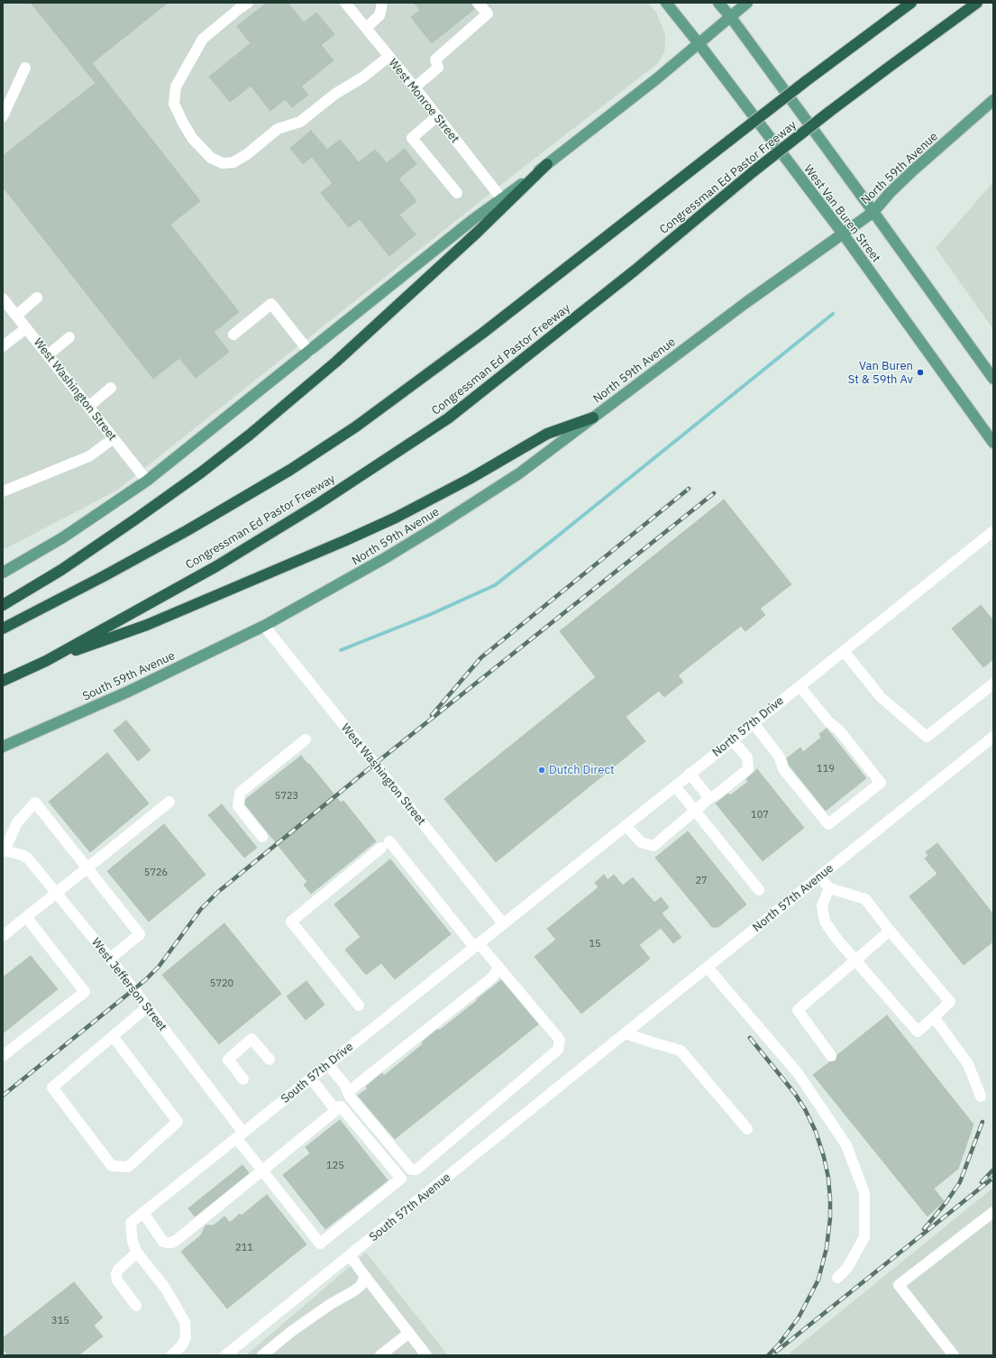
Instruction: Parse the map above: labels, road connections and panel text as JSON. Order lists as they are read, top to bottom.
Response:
{
  "streets": {
    "highway": ["Congressman Ed Pastor Freeway"],
    "main road": ["North 59th Avenue", "West Van Buren Street", "South 59th Avenue"],
    "street": [
      "West Monroe Street",
      "West Washington Street",
      "North 57th Drive",
      "North 57th Avenue",
      "West Jefferson Street",
      "South 57th Drive",
      "South 57th Avenue"
    ]
  },
  "crossings": [
    ["North 59th Avenue", "West Van Buren Street"],
    ["North 59th Avenue", "West Washington Street"],
    ["North 59th Avenue", "South 59th Avenue"],
    ["West Washington Street", "South 59th Avenue"],
    ["West Washington Street", "North 57th Drive"],
    ["West Washington Street", "South 57th Drive"],
    ["North 57th Drive", "South 57th Drive"],
    ["North 57th Avenue", "South 57th Avenue"],
    ["West Jefferson Street", "South 57th Drive"]
  ],
  "places": ["Van Buren St & 59th Av", "Dutch Direct"],
  "house_numbers": [
    "119",
    "5723",
    "107",
    "5726",
    "27",
    "15",
    "5720",
    "125",
    "211",
    "315"
  ]
}
